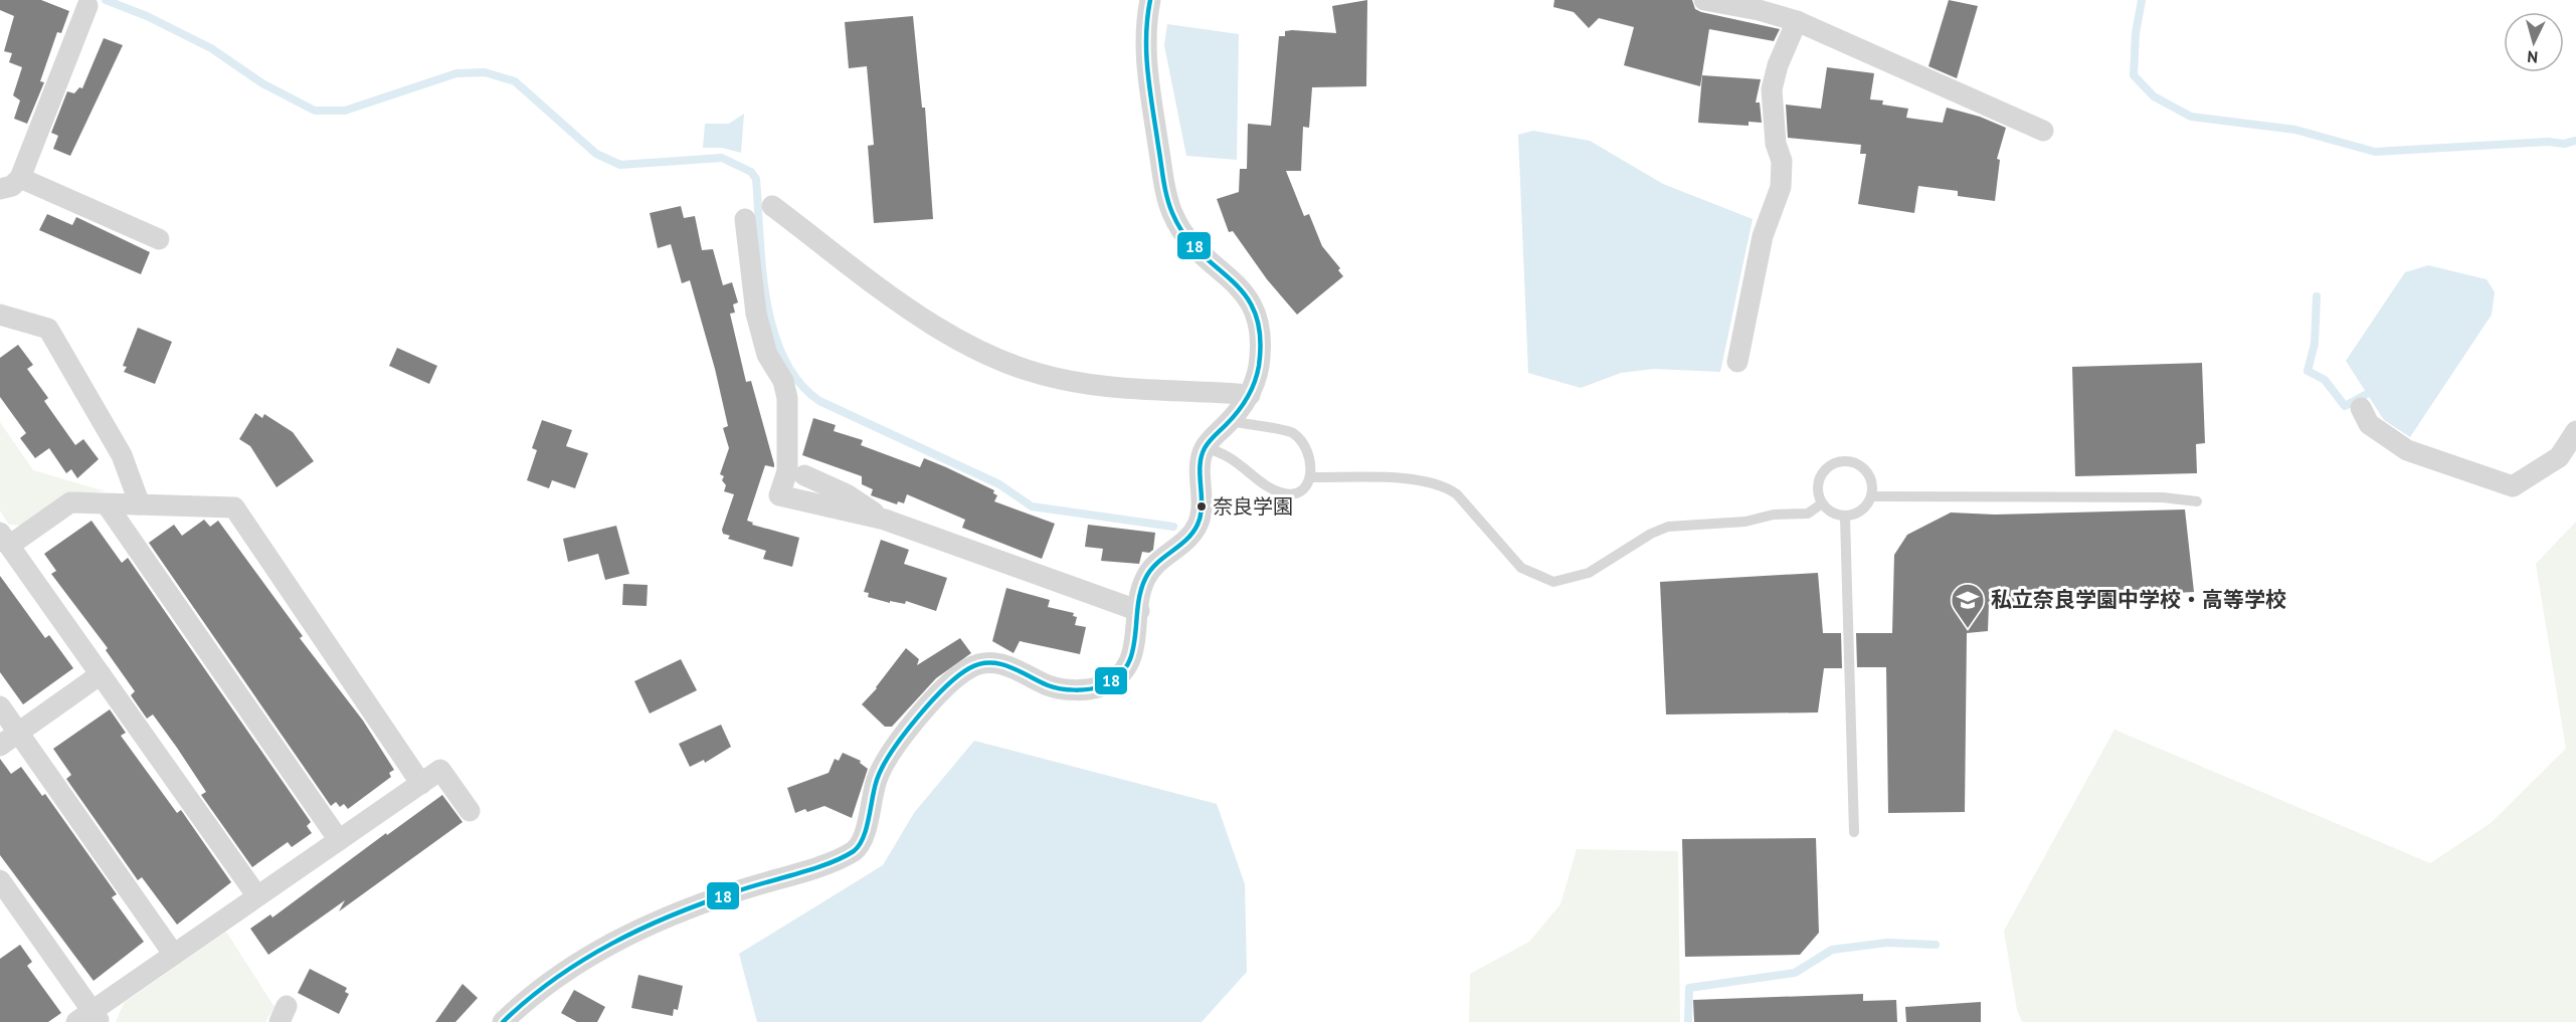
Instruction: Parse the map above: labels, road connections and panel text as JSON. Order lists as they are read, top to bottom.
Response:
{
  "places": {
    "other": ["奈良学園"],
    "school or university": ["私立奈良学園中学校・高等学校"]
  },
  "lines": ["transit line 18"],
  "north": "bottom"
}
